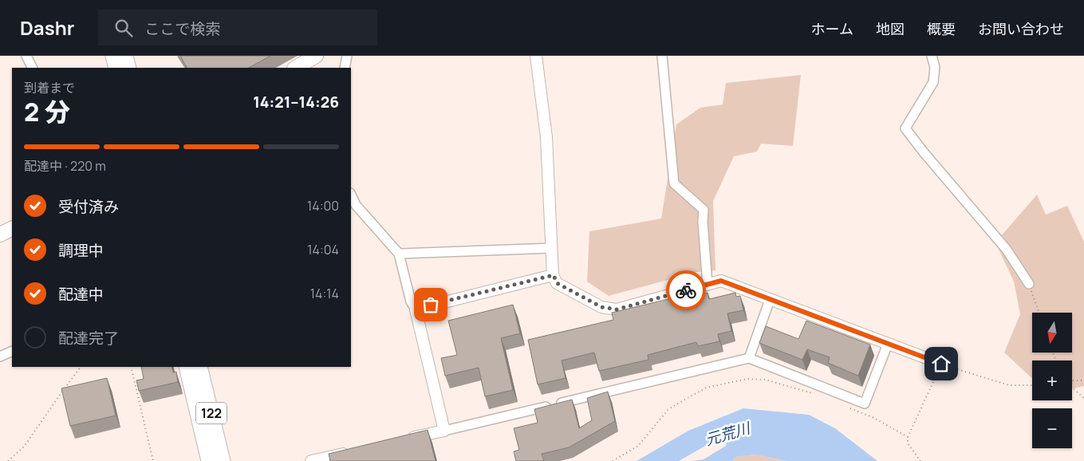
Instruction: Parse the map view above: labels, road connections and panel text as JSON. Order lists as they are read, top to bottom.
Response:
{
  "streets": {
    "highway": ["122"]
  },
  "water": ["元荒川"],
  "north": "bottom",
  "page": {
    "header": "Dashr",
    "search": "ここで検索",
    "nav": [
      "ホーム",
      "地図",
      "概要",
      "お問い合わせ"
    ],
    "heading": ["2 分", "到着まで", "14:21–14:26"],
    "bar": "配達中 · 220 m",
    "list": [
      ["受付済み", "14:00"],
      ["調理中", "14:04"],
      ["配達中", "14:14"],
      "配達完了"
    ],
    "map_buttons": ["+", "−"]
  }
}
